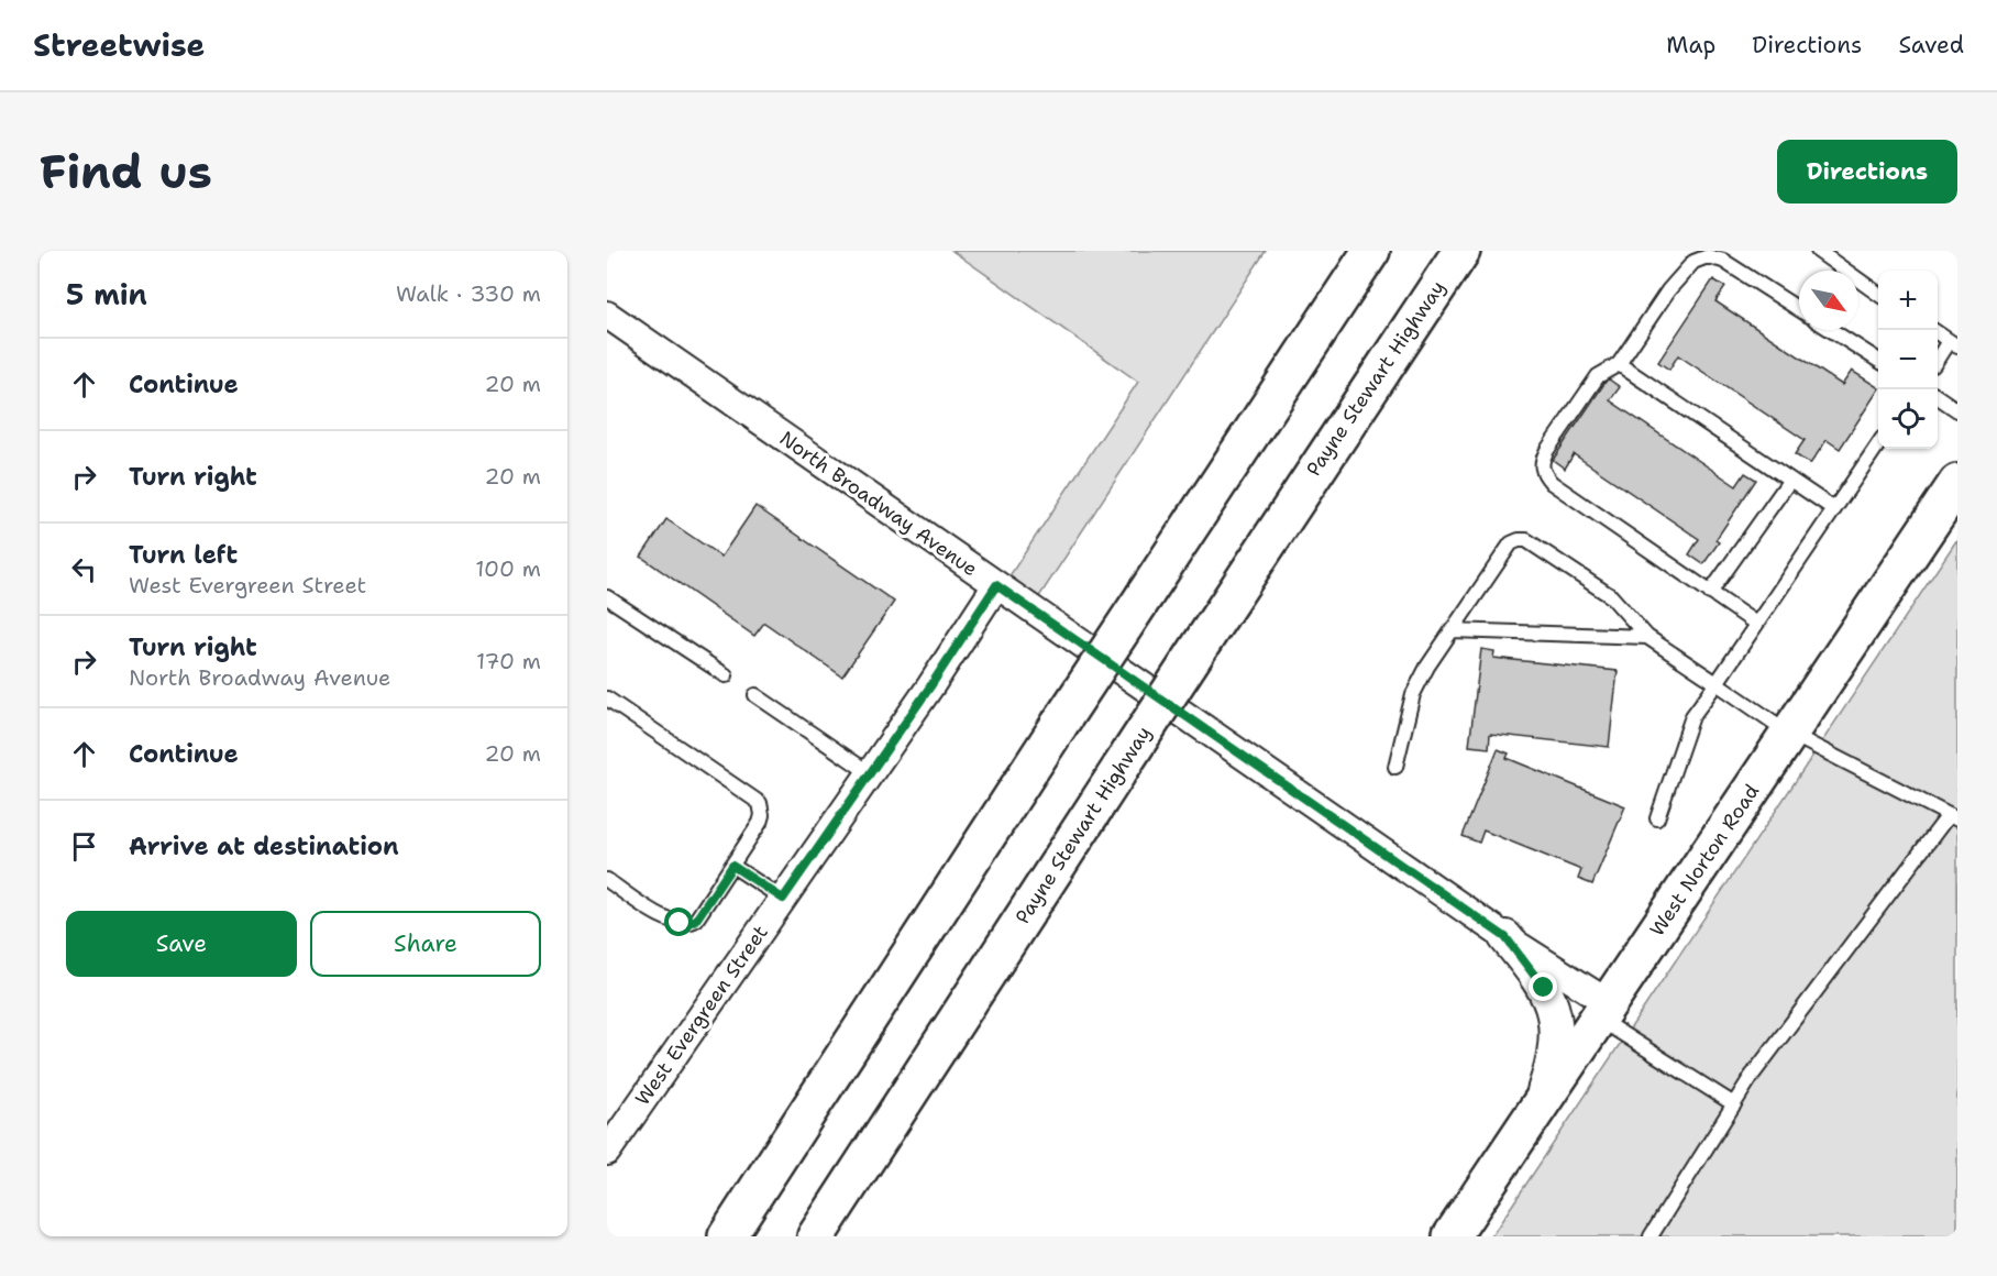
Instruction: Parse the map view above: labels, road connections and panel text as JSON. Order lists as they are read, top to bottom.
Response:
{
  "streets": {
    "main road": ["Payne Stewart Highway", "West Norton Road"],
    "street": ["North Broadway Avenue", "West Evergreen Street"]
  },
  "crossings": [
    ["North Broadway Avenue", "West Norton Road"],
    ["North Broadway Avenue", "West Evergreen Street"]
  ],
  "north": "bottom right",
  "page": {
    "header": "Streetwise",
    "nav": ["Map", "Directions", "Saved"],
    "buttons": [
      "Directions",
      ["Save", "Share"]
    ],
    "title": "Find us",
    "heading": ["5 min", "Walk · 330 m"],
    "map_buttons": ["+", "−"],
    "list": [
      ["Continue", "20 m"],
      ["Turn right", "20 m"],
      ["Turn left", "West Evergreen Street", "100 m"],
      ["Turn right", "North Broadway Avenue", "170 m"],
      ["Continue", "20 m"],
      "Arrive at destination"
    ]
  }
}
